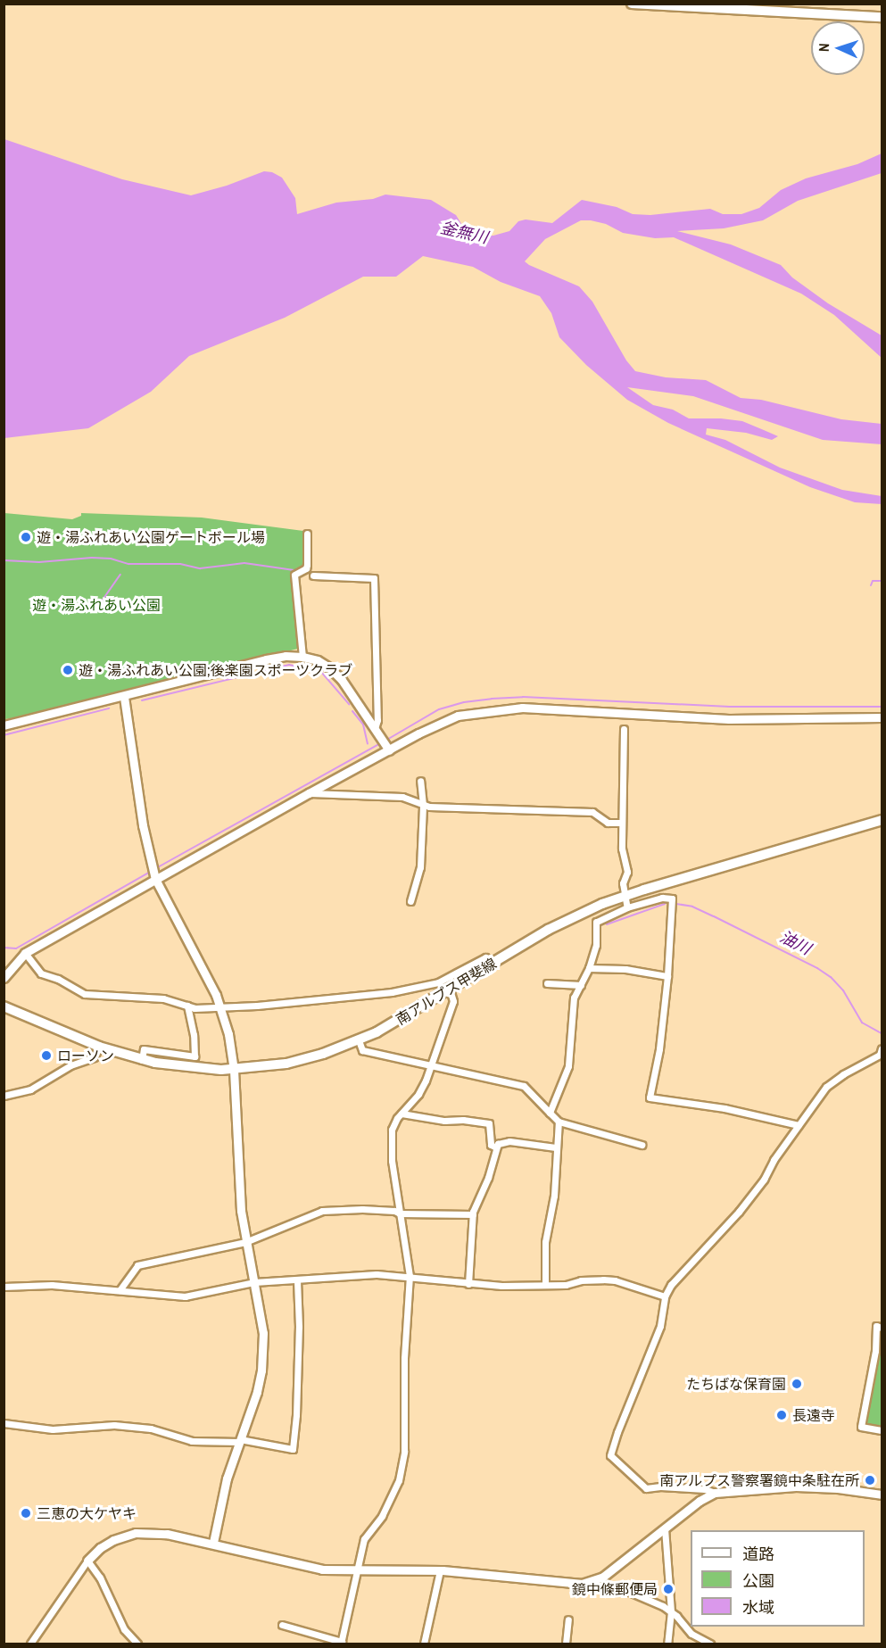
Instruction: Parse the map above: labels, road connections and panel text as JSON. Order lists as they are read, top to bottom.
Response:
{
  "streets": {
    "main road": ["南アルプス甲斐線"]
  },
  "water": ["釜無川", "油川"],
  "parks": ["遊・湯ふれあい公園"],
  "places": [
    "遊・湯ふれあい公園ゲートボール場",
    "遊・湯ふれあい公園;後楽園スポーツクラブ",
    "ローソン",
    "たちばな保育園",
    "長遠寺",
    "南アルプス警察署鏡中条駐在所",
    "三恵の大ケヤキ",
    "鏡中條郵便局"
  ],
  "legend": ["道路", "公園", "水域"],
  "north": "left"
}
